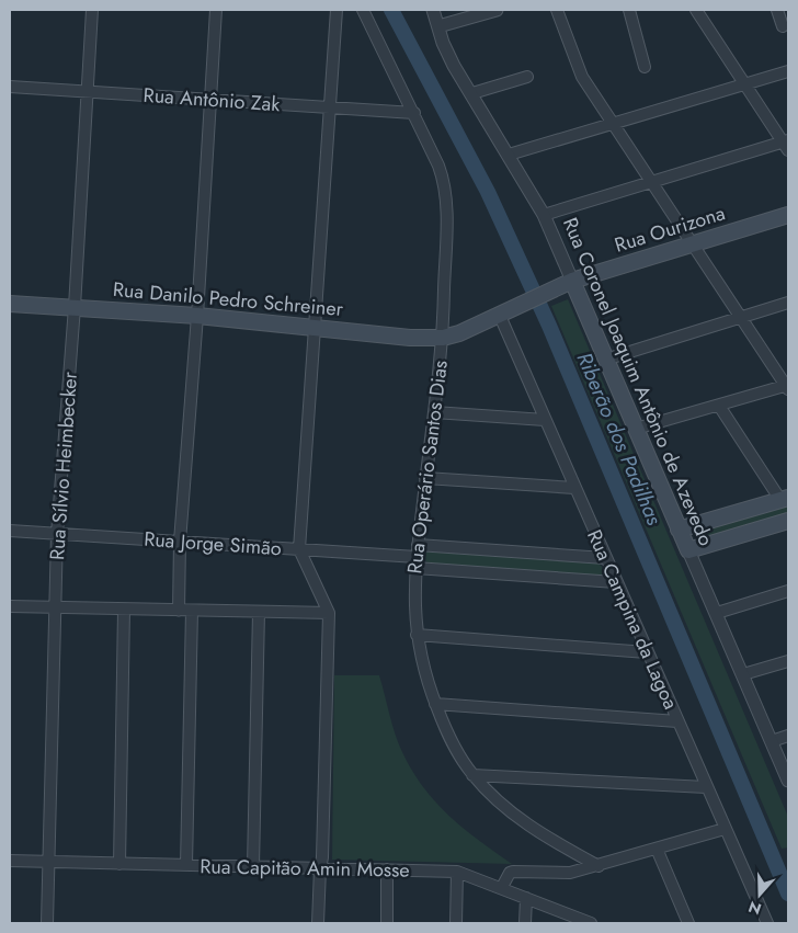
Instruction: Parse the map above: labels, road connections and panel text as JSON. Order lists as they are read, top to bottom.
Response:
{
  "streets": {
    "main road": ["Rua Ourizona", "Rua Danilo Pedro Schreiner", "Rua Coronel Joaquim Antônio de Azevedo"],
    "street": [
      "Rua Antônio Zak",
      "Rua Sílvio Heimbecker",
      "Rua Operário Santos Dias",
      "Rua Jorge Simão",
      "Rua Campina da Lagoa",
      "Rua Capitão Amin Mosse"
    ]
  },
  "crossings": [
    ["Rua Antônio Zak", "Rua Sílvio Heimbecker"],
    ["Rua Antônio Zak", "Rua Operário Santos Dias"],
    ["Rua Ourizona", "Rua Danilo Pedro Schreiner"],
    ["Rua Ourizona", "Rua Coronel Joaquim Antônio de Azevedo"],
    ["Rua Ourizona", "Rua Operário Santos Dias"],
    ["Rua Ourizona", "Rua Campina da Lagoa"],
    ["Rua Danilo Pedro Schreiner", "Rua Sílvio Heimbecker"],
    ["Rua Danilo Pedro Schreiner", "Rua Operário Santos Dias"],
    ["Rua Sílvio Heimbecker", "Rua Jorge Simão"],
    ["Rua Sílvio Heimbecker", "Rua Capitão Amin Mosse"],
    ["Rua Operário Santos Dias", "Rua Jorge Simão"],
    ["Rua Jorge Simão", "Rua Campina da Lagoa"]
  ],
  "water": ["Riberão dos Padilhas"],
  "north": "bottom"
}
